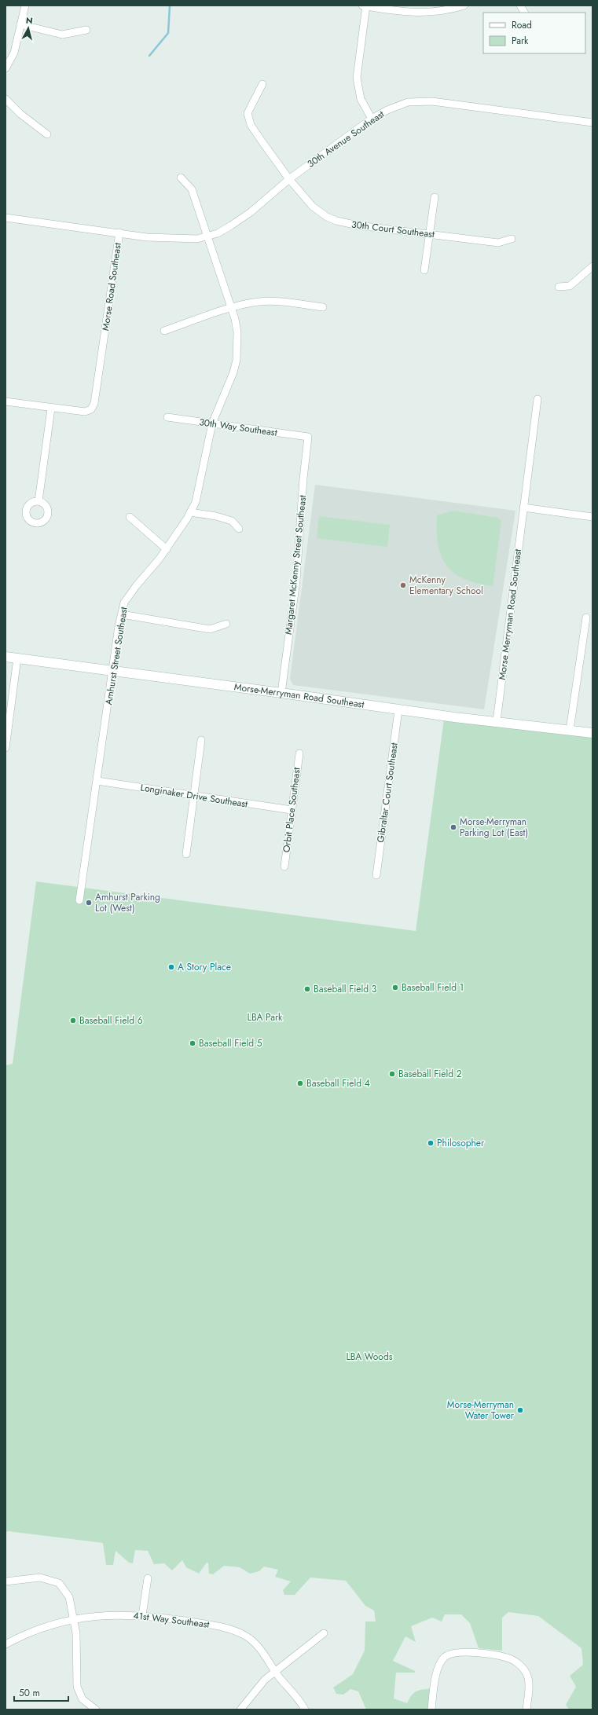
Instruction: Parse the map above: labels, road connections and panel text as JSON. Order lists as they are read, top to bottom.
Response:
{
  "streets": {
    "street": [
      "30th Avenue Southeast",
      "30th Court Southeast",
      "Morse Road Southeast",
      "30th Way Southeast",
      "Margaret McKenny Street Southeast",
      "Morse Merryman Road Southeast",
      "Amhurst Street Southeast",
      "Morse-Merryman Road Southeast",
      "Gibraltar Court Southeast",
      "Longinaker Drive Southeast",
      "Orbit Place Southeast",
      "41st Way Southeast"
    ]
  },
  "crossings": [
    ["30th Avenue Southeast", "30th Court Southeast"],
    ["30th Avenue Southeast", "Morse Road Southeast"],
    ["30th Avenue Southeast", "Amhurst Street Southeast"],
    ["30th Way Southeast", "Margaret McKenny Street Southeast"],
    ["30th Way Southeast", "Amhurst Street Southeast"],
    ["Margaret McKenny Street Southeast", "Morse-Merryman Road Southeast"],
    ["Morse Merryman Road Southeast", "Morse-Merryman Road Southeast"],
    ["Amhurst Street Southeast", "Morse-Merryman Road Southeast"],
    ["Amhurst Street Southeast", "Longinaker Drive Southeast"],
    ["Morse-Merryman Road Southeast", "Gibraltar Court Southeast"],
    ["Longinaker Drive Southeast", "Orbit Place Southeast"]
  ],
  "parks": ["LBA Park", "LBA Woods"],
  "places": [
    "McKenny Elementary School",
    "Morse-Merryman Parking Lot (East)",
    "Amhurst Parking Lot (West)",
    "A Story Place",
    "Baseball Field 1",
    "Baseball Field 3",
    "Baseball Field 6",
    "Baseball Field 5",
    "Baseball Field 2",
    "Baseball Field 4",
    "Philosopher",
    "Morse-Merryman Water Tower"
  ],
  "legend": ["Road", "Park"],
  "scale_bar": "50 m",
  "north": "top"
}
